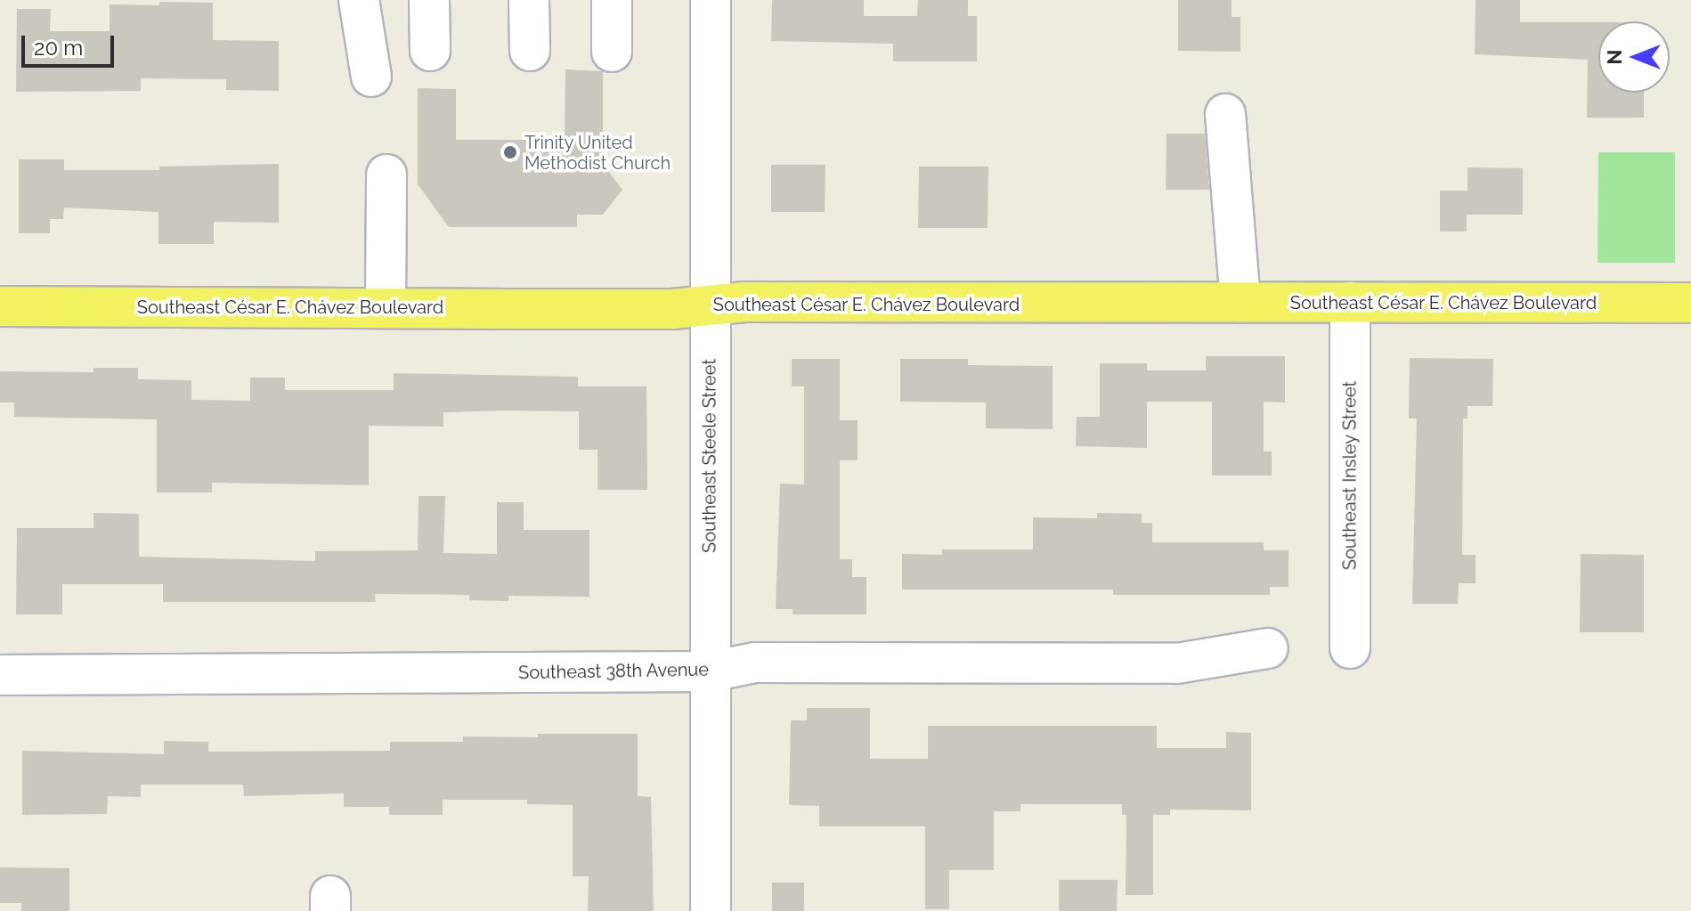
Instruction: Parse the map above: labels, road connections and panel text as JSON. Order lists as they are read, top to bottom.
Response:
{
  "streets": {
    "main road": ["Southeast César E. Chávez Boulevard"],
    "street": ["Southeast Steele Street", "Southeast Insley Street", "Southeast 38th Avenue"]
  },
  "crossings": [
    ["Southeast César E. Chávez Boulevard", "Southeast Steele Street"],
    ["Southeast César E. Chávez Boulevard", "Southeast Insley Street"],
    ["Southeast Steele Street", "Southeast 38th Avenue"]
  ],
  "places": ["Trinity United Methodist Church"],
  "scale_bar": "20 m",
  "north": "left"
}
